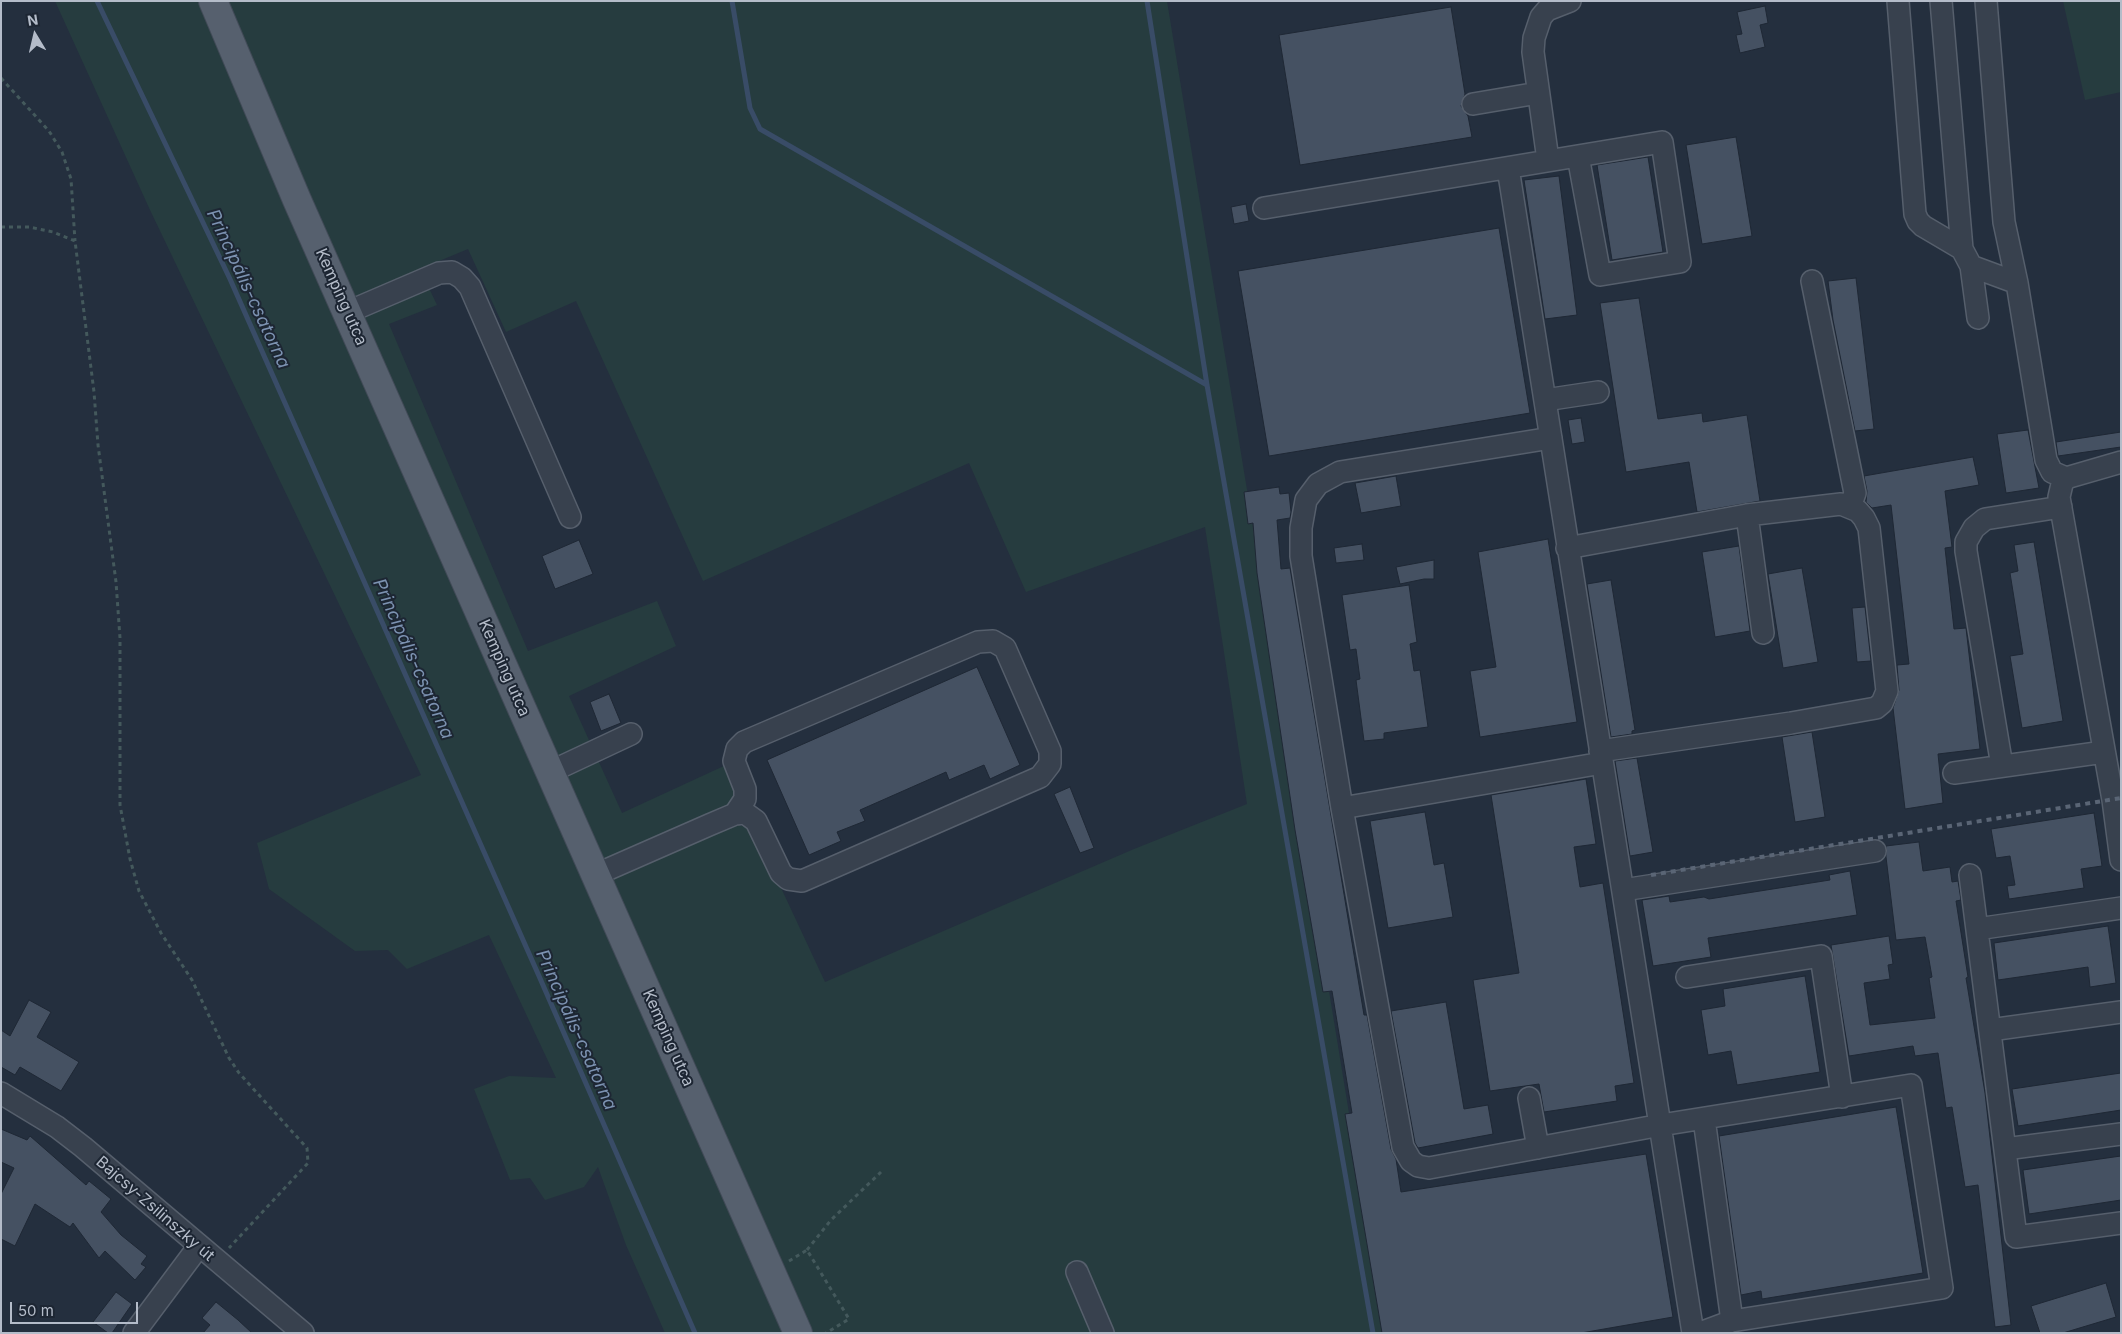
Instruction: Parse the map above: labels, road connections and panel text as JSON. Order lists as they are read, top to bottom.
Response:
{
  "streets": {
    "main road": ["Kemping utca"],
    "street": ["Bajcsy-Zsilinszky út"]
  },
  "water": ["Principális-csatorna"],
  "scale_bar": "50 m",
  "north": "top"
}
